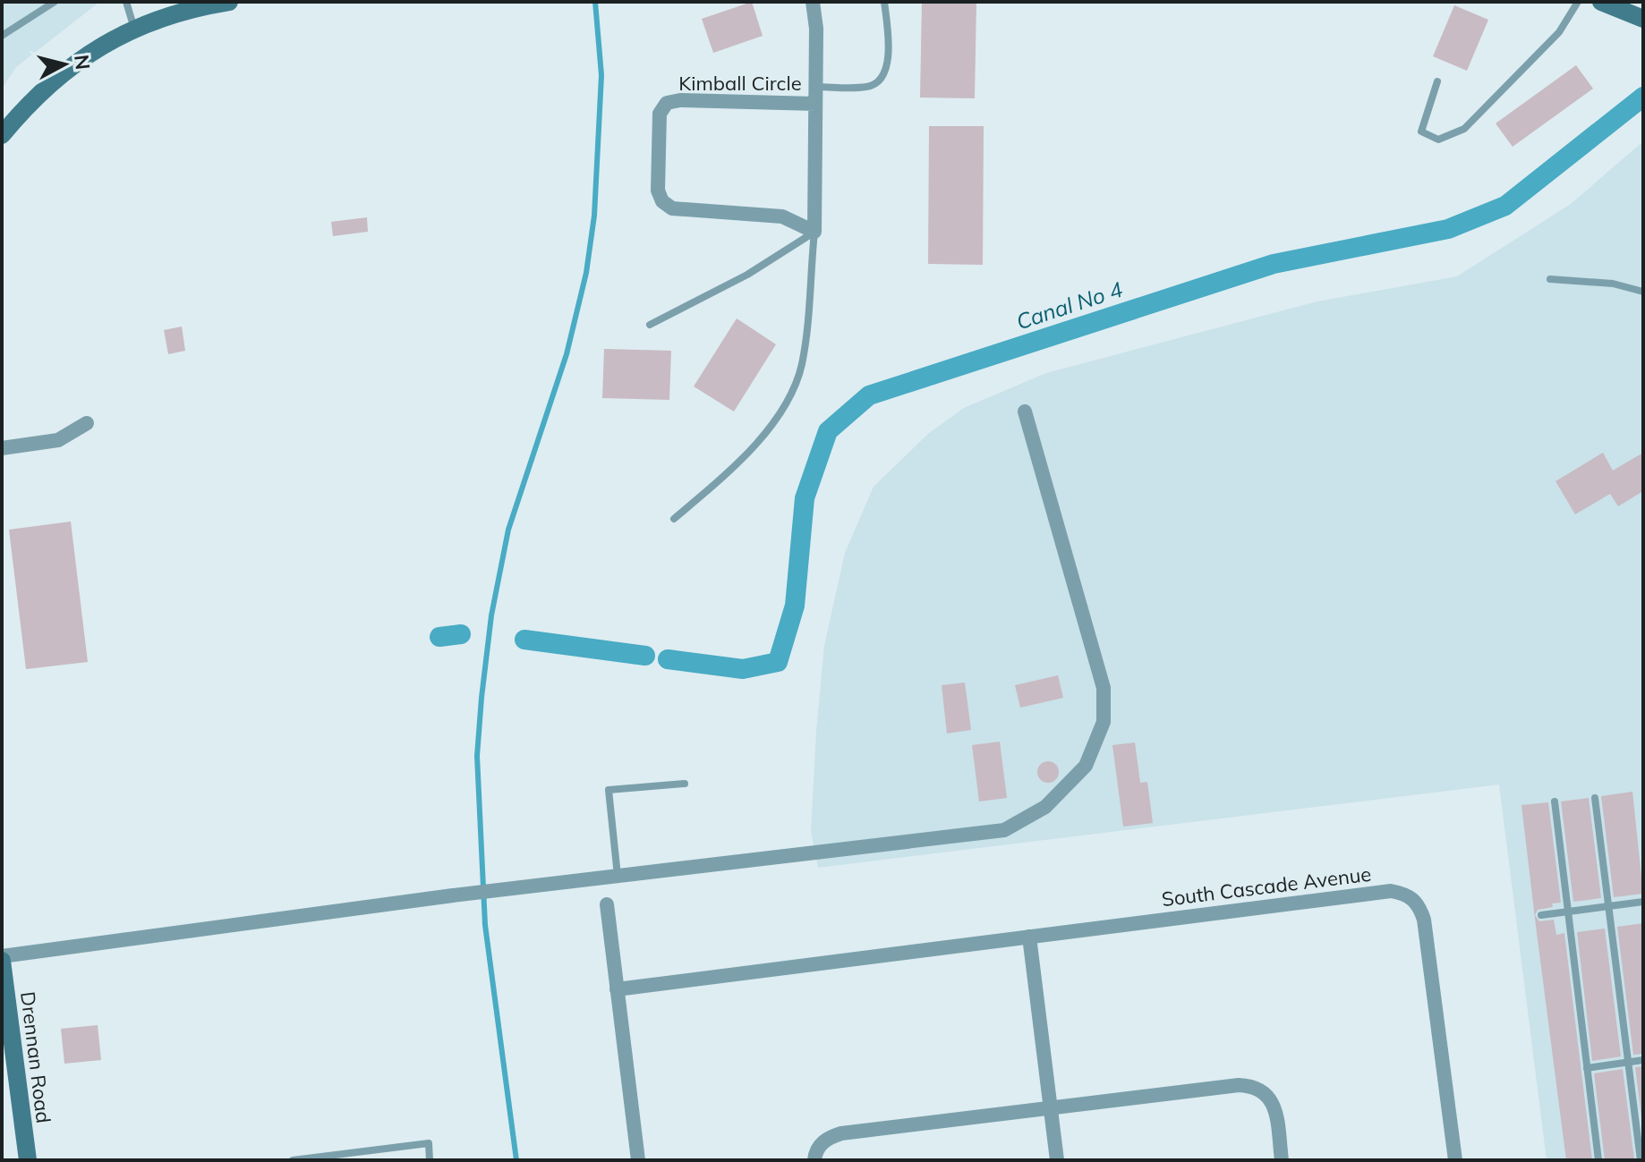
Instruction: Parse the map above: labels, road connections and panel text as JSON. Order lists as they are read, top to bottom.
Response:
{
  "streets": {
    "main road": ["Drennan Road"],
    "street": ["Kimball Circle", "South Cascade Avenue"]
  },
  "water": ["Canal No 4"],
  "north": "right"
}
